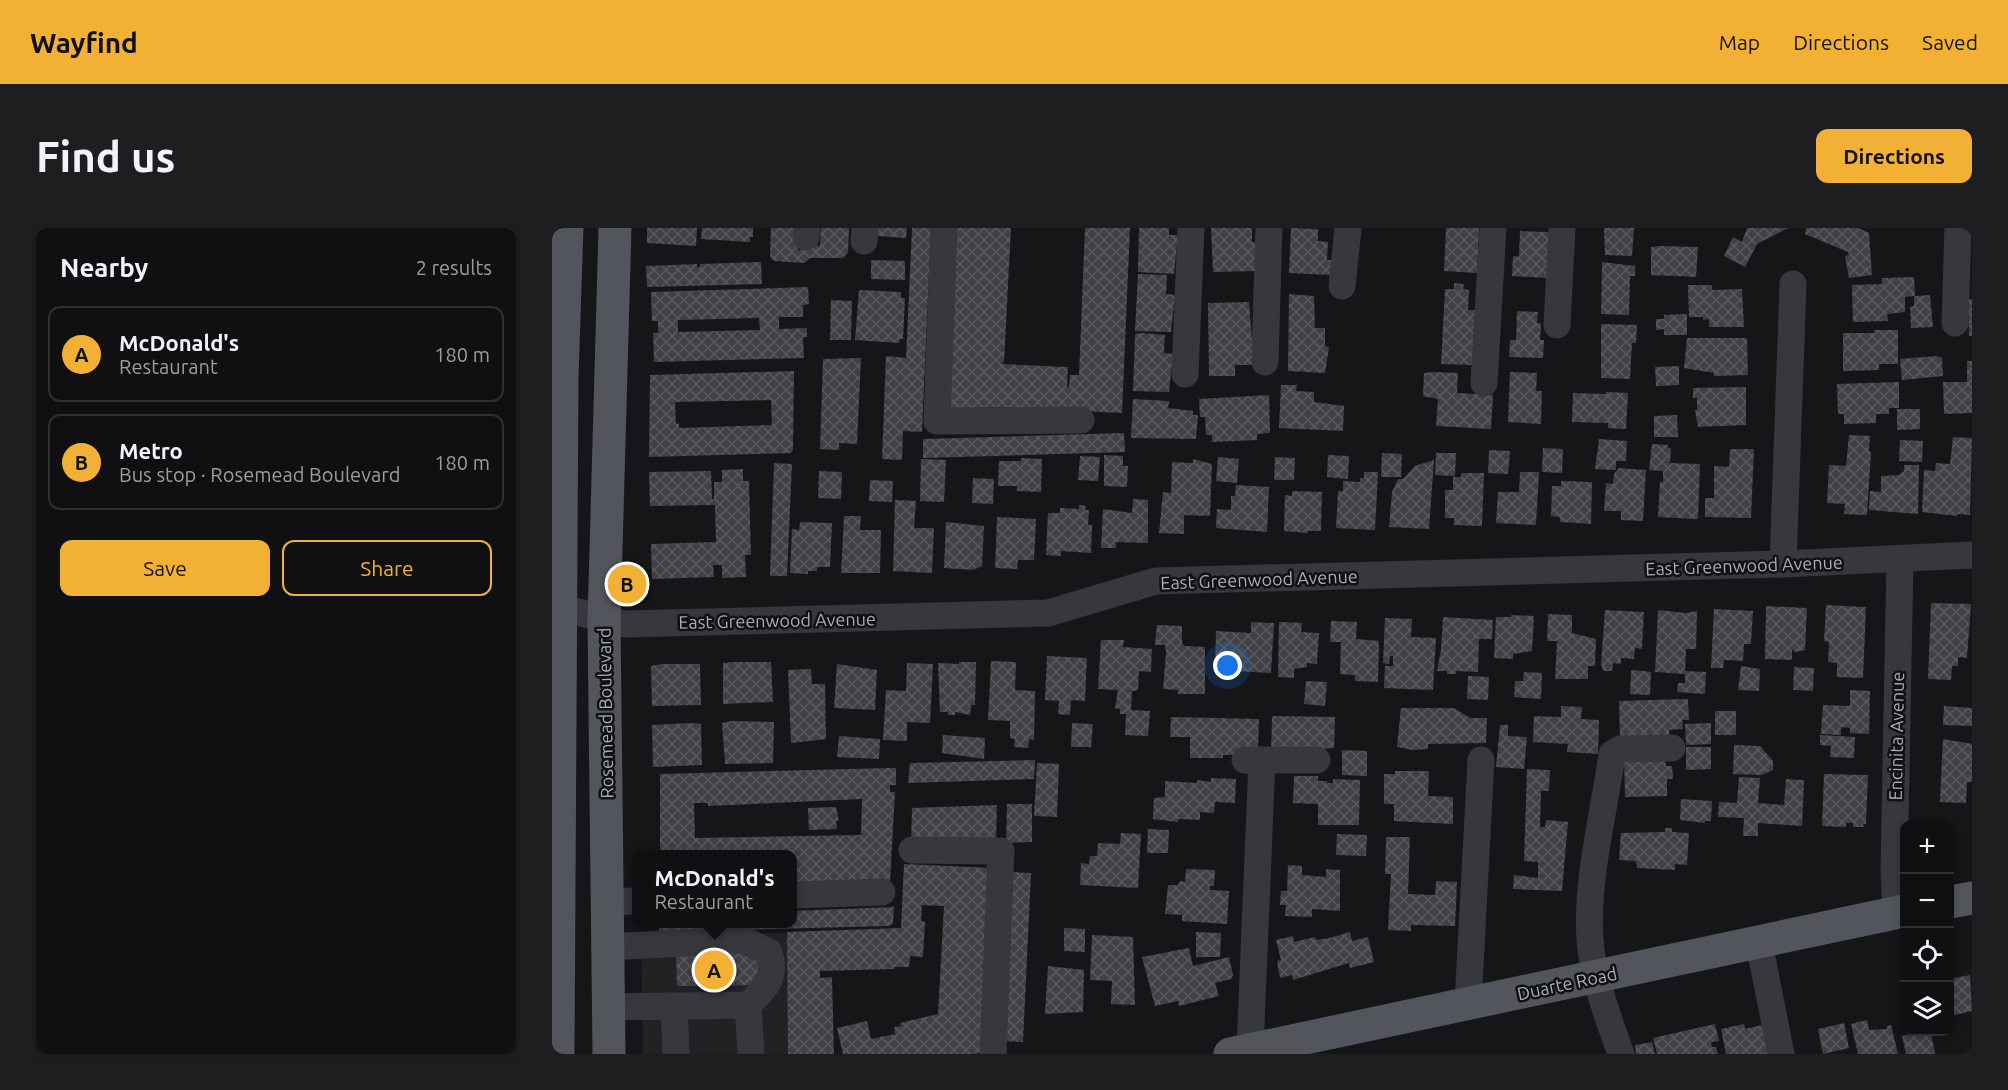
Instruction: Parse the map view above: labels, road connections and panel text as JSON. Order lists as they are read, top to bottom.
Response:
{
  "streets": {
    "main road": ["Rosemead Boulevard", "Duarte Road"],
    "street": ["East Greenwood Avenue", "Encinita Avenue"]
  },
  "crossings": [
    ["East Greenwood Avenue", "Rosemead Boulevard"],
    ["East Greenwood Avenue", "Encinita Avenue"],
    ["Encinita Avenue", "Duarte Road"]
  ],
  "page": {
    "header": "Wayfind",
    "nav": ["Map", "Directions", "Saved"],
    "buttons": [
      "Directions",
      ["Save", "Share"]
    ],
    "title": "Find us",
    "heading": ["Nearby", "2 results"],
    "list": [
      {
        "mark": "A",
        "name": "McDonald's",
        "note": "Restaurant",
        "value": "180 m"
      },
      {
        "mark": "B",
        "name": "Metro",
        "note": "Bus stop · Rosemead Boulevard",
        "value": "180 m"
      }
    ],
    "pins": ["B", "A"],
    "map_buttons": ["+", "−"],
    "popup": ["McDonald's", "Restaurant"]
  }
}
